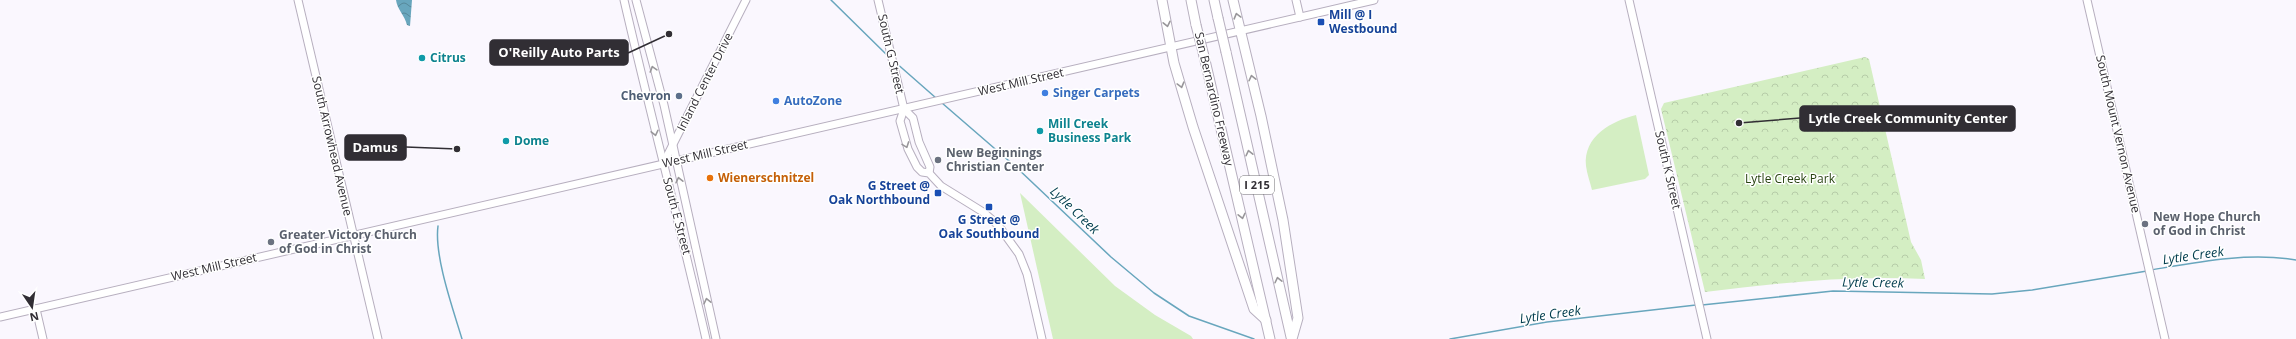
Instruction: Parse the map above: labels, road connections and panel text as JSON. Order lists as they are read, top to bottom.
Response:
{
  "streets": {
    "highway": ["San Bernardino Freeway", "I 215"],
    "main road": [
      "South G Street",
      "Inland Center Drive",
      "West Mill Street",
      "South Mount Vernon Avenue",
      "South Arrowhead Avenue",
      "South K Street",
      "South E Street"
    ]
  },
  "crossings": [
    ["South G Street", "West Mill Street"],
    ["Inland Center Drive", "West Mill Street"],
    ["Inland Center Drive", "South E Street"],
    ["West Mill Street", "South Arrowhead Avenue"],
    ["West Mill Street", "South E Street"]
  ],
  "water": ["Lytle Creek"],
  "parks": ["Lytle Creek Park"],
  "places": {
    "transit": ["Mill @ I Westbound", "G Street @ Oak Northbound", "G Street @ Oak Southbound"],
    "other": [
      "O'Reilly Auto Parts",
      "Citrus",
      "Singer Carpets",
      "Chevron",
      "AutoZone",
      "Lytle Creek Community Center",
      "Mill Creek Business Park",
      "Dome",
      "Damus",
      "New Beginnings Christian Center",
      "Wienerschnitzel",
      "New Hope Church of God in Christ",
      "Greater Victory Church of God in Christ"
    ]
  },
  "north": "bottom"
}
